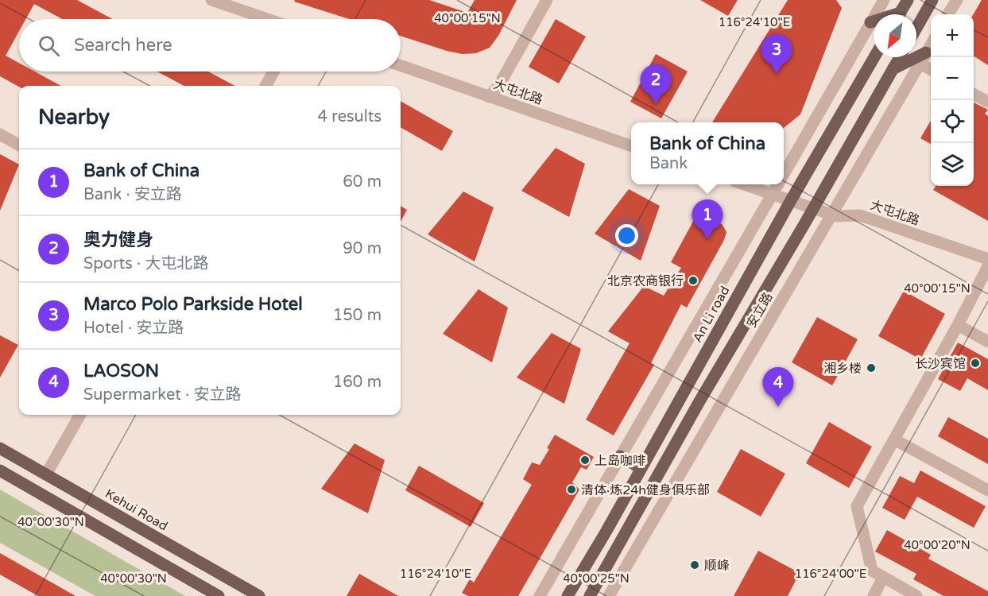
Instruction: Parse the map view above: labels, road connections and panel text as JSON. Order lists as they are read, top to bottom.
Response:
{
  "streets": {
    "main road": ["An Li road", "Kehui Road"],
    "street": ["大屯北路", "安立路"]
  },
  "crossings": [
    ["大屯北路", "安立路"],
    ["大屯北路", "An Li road"]
  ],
  "places": [
    "北京农商银行",
    "长沙宾馆",
    "湘乡楼",
    "上岛咖啡",
    "清体·炼24h健身俱乐部",
    "顺峰"
  ],
  "north": "bottom left",
  "page": {
    "map_buttons": ["+", "−"],
    "search": "Search here",
    "pins": [
      "3",
      "2",
      "1",
      "4"
    ],
    "heading": ["Nearby", "4 results"],
    "popup": ["Bank of China", "Bank"],
    "list": [
      {
        "mark": "1",
        "name": "Bank of China",
        "note": "Bank · 安立路",
        "value": "60 m"
      },
      {
        "mark": "2",
        "name": "奥力健身",
        "note": "Sports · 大屯北路",
        "value": "90 m"
      },
      {
        "mark": "3",
        "name": "Marco Polo Parkside Hotel",
        "note": "Hotel · 安立路",
        "value": "150 m"
      },
      {
        "mark": "4",
        "name": "LAOSON",
        "note": "Supermarket · 安立路",
        "value": "160 m"
      }
    ]
  },
  "coordinates": [
    "40°00'15\"N",
    "116°24'10\"E",
    "40°00'30\"N",
    "40°00'20\"N",
    "116°24'00\"E",
    "40°00'25\"N"
  ]
}
